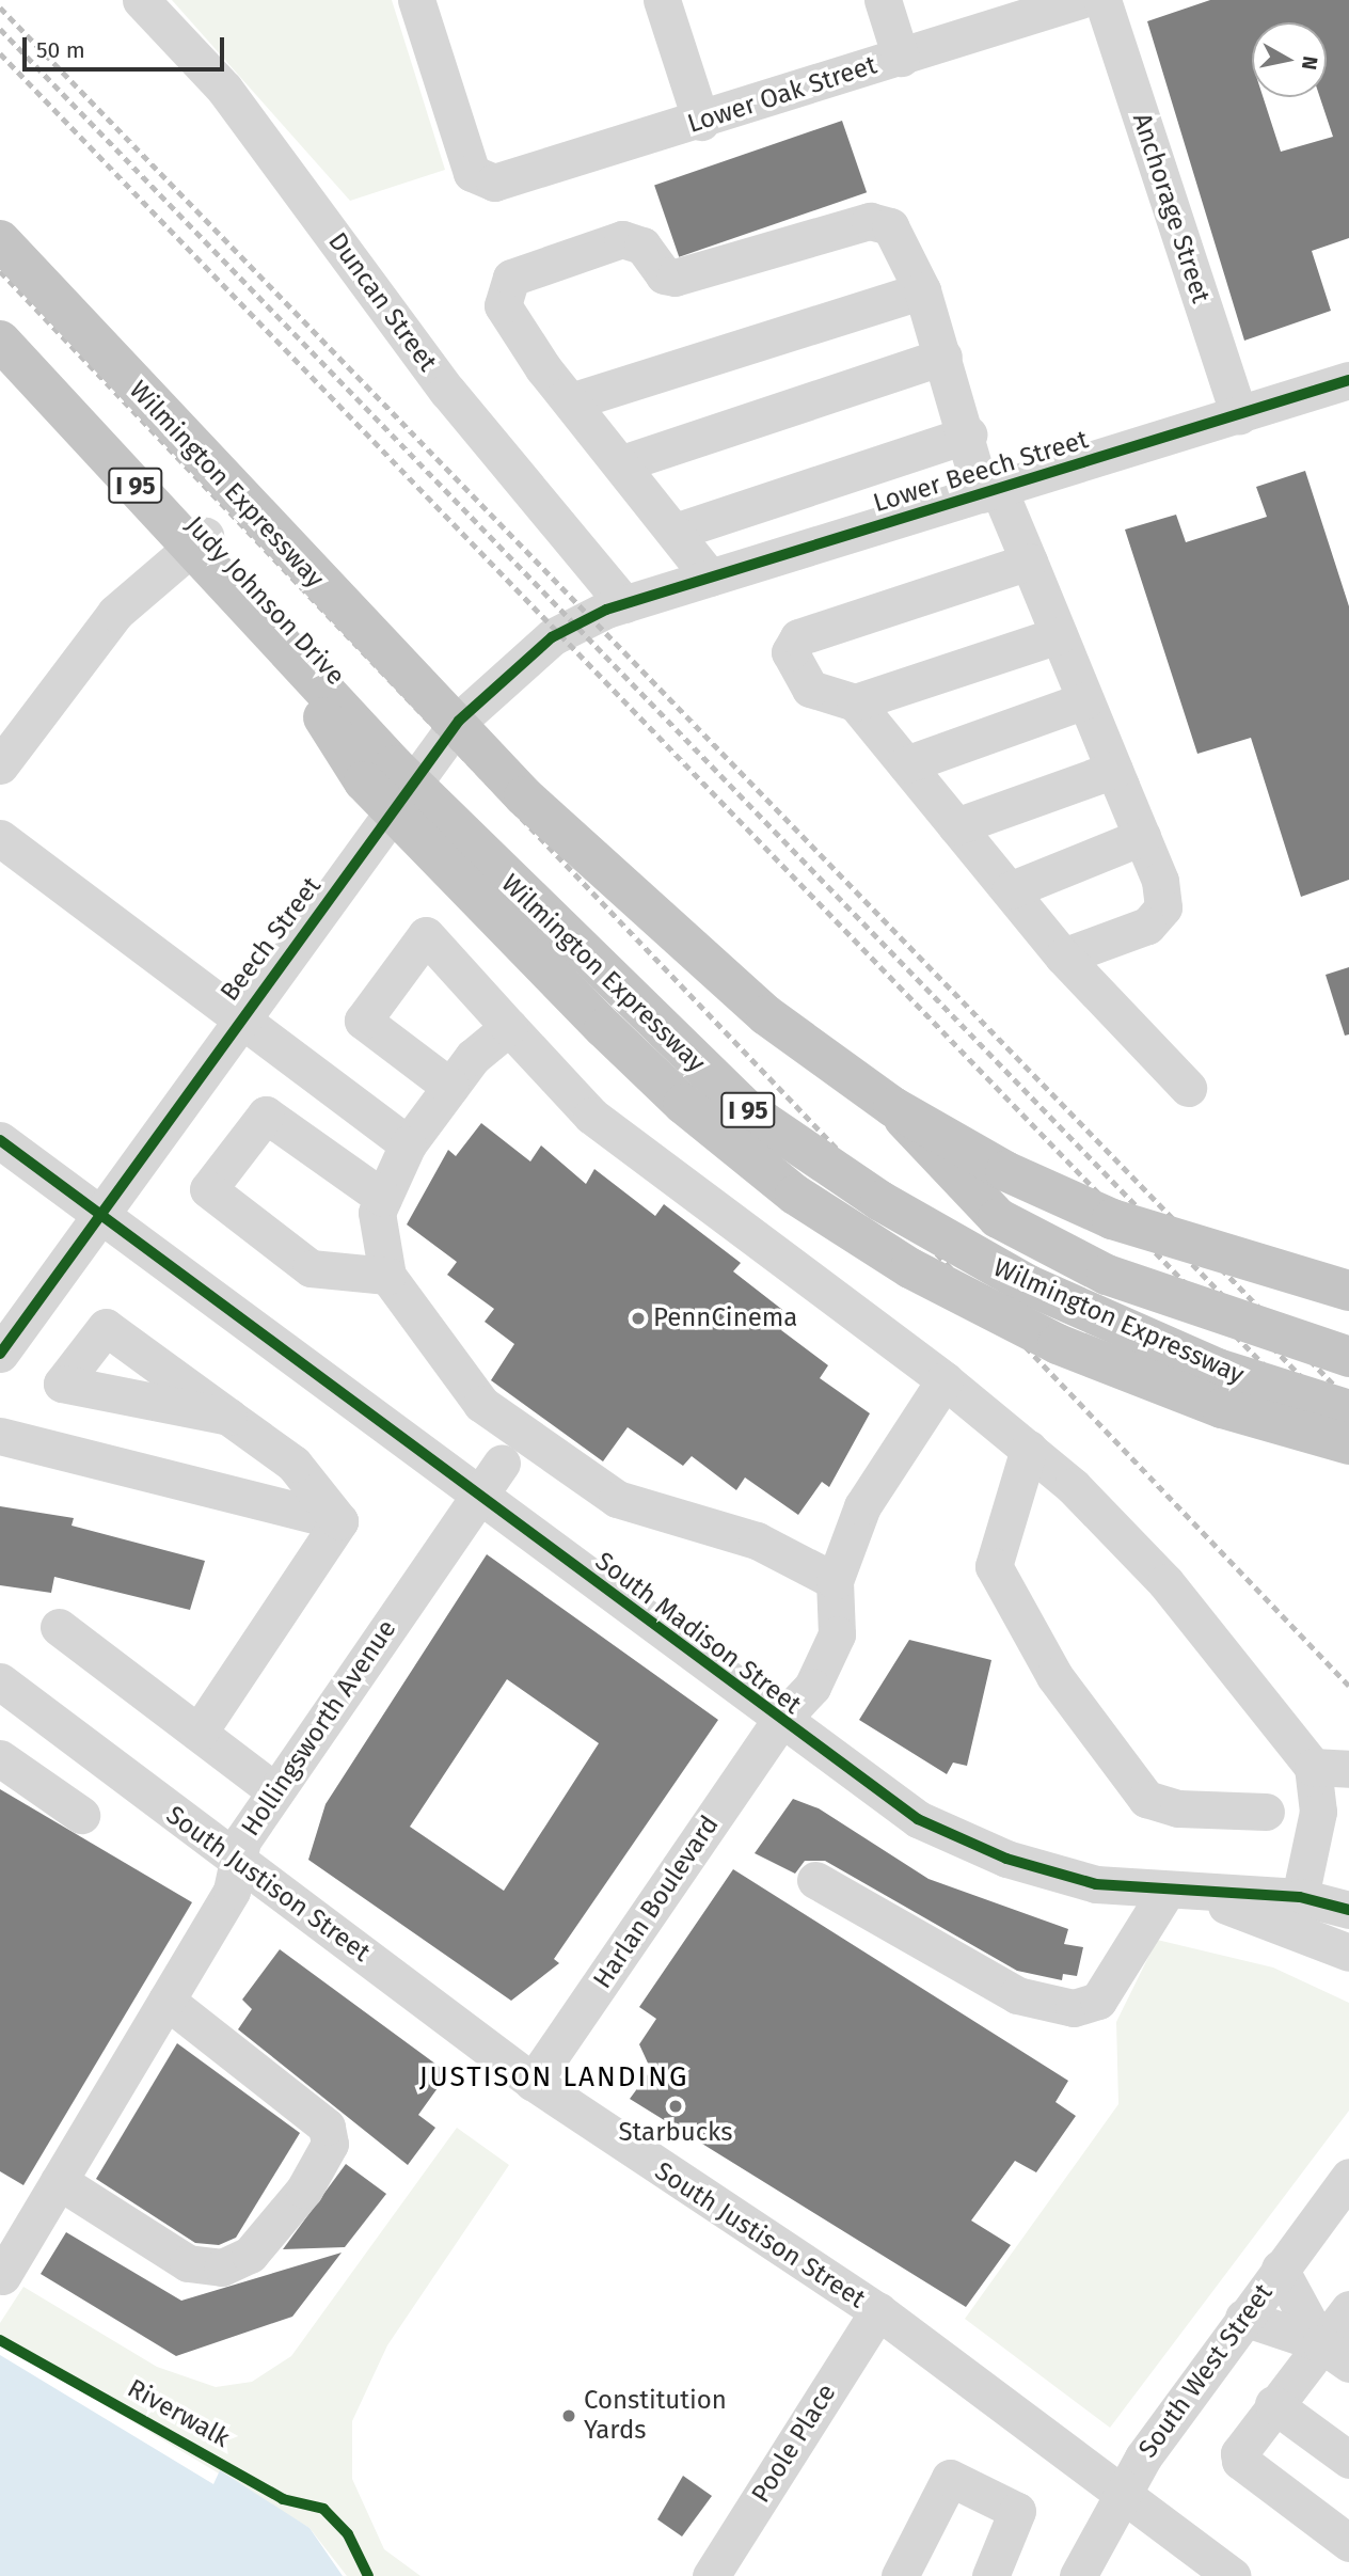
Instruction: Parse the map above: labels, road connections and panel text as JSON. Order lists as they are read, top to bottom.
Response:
{
  "streets": {
    "highway": ["Wilmington Expressway", "I 95"],
    "street": [
      "Lower Oak Street",
      "Anchorage Street",
      "Duncan Street",
      "Lower Beech Street",
      "Judy Johnson Drive",
      "Beech Street",
      "South Madison Street",
      "Hollingsworth Avenue",
      "South Justison Street",
      "Harlan Boulevard",
      "South West Street",
      "Poole Place"
    ],
    "cycle path": ["Riverwalk"]
  },
  "crossings": [
    ["Anchorage Street", "Lower Beech Street"],
    ["Duncan Street", "Lower Beech Street"],
    ["Duncan Street", "Beech Street"],
    ["Lower Beech Street", "Beech Street"],
    ["Judy Johnson Drive", "Beech Street"],
    ["Beech Street", "South Madison Street"],
    ["South Madison Street", "Hollingsworth Avenue"],
    ["South Madison Street", "Harlan Boulevard"],
    ["Hollingsworth Avenue", "South Justison Street"],
    ["South Justison Street", "Harlan Boulevard"],
    ["South Justison Street", "South West Street"],
    ["South Justison Street", "Poole Place"]
  ],
  "districts": ["JUSTISON LANDING"],
  "places": ["PennCinema", "Starbucks", "Constitution Yards"],
  "scale_bar": "50 m",
  "north": "right"
}
